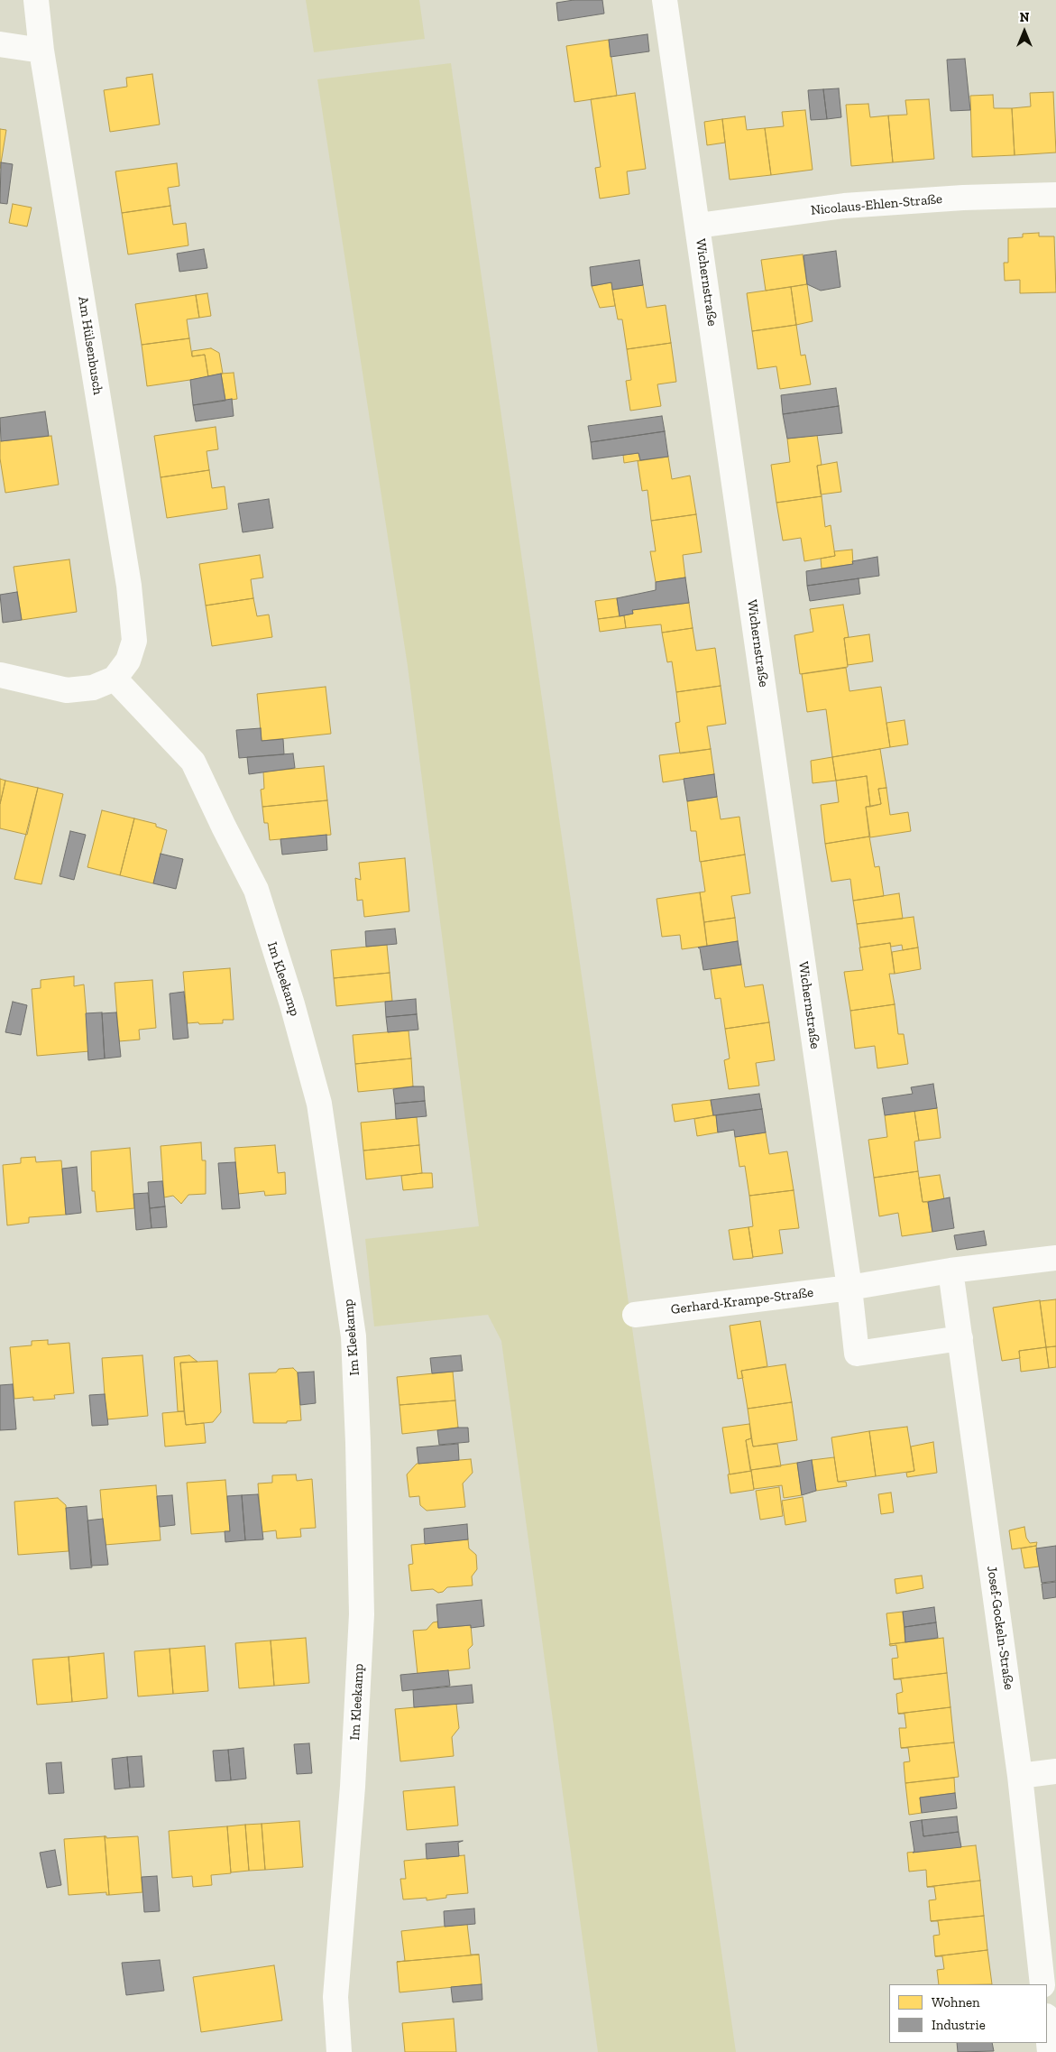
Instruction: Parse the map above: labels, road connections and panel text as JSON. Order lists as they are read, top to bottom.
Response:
{
  "streets": {
    "street": [
      "Nicolaus-Ehlen-Straße",
      "Wichernstraße",
      "Am Hülsenbusch",
      "Im Kleekamp",
      "Gerhard-Krampe-Straße",
      "Josef-Gockeln-Straße"
    ]
  },
  "crossings": [
    ["Nicolaus-Ehlen-Straße", "Wichernstraße"],
    ["Wichernstraße", "Gerhard-Krampe-Straße"],
    ["Am Hülsenbusch", "Im Kleekamp"],
    ["Gerhard-Krampe-Straße", "Josef-Gockeln-Straße"]
  ],
  "legend": ["Wohnen", "Industrie"],
  "north": "top"
}
